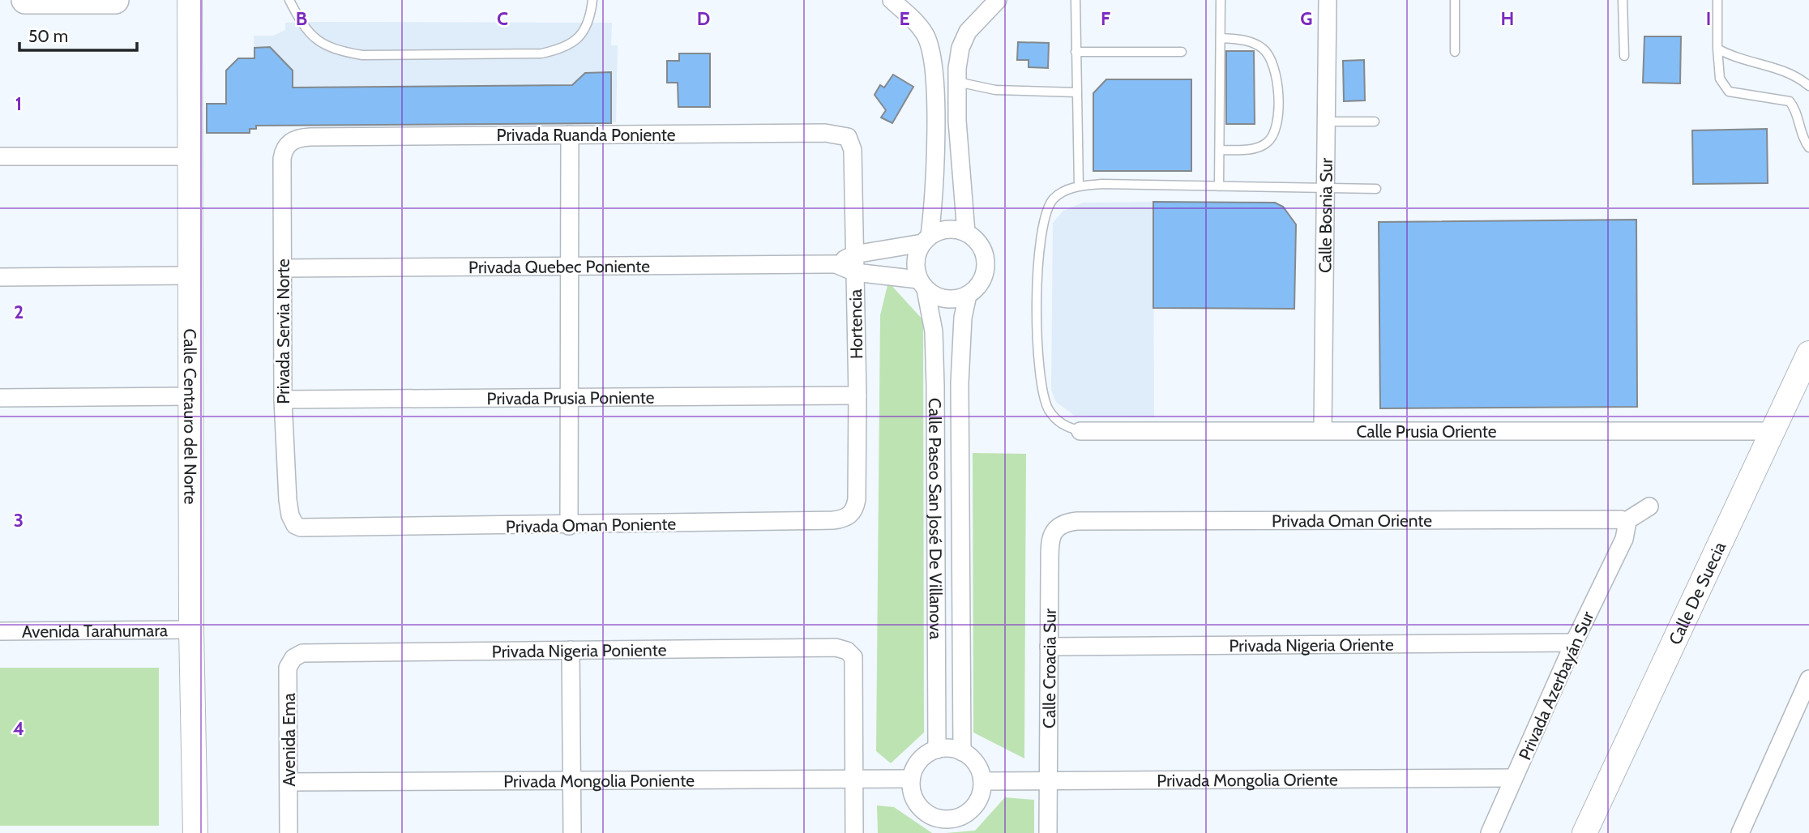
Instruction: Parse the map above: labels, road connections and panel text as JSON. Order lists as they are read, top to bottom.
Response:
{
  "streets": {
    "street": [
      "Privada Ruanda Poniente",
      "Calle Bosnia Sur",
      "Privada Quebec Poniente",
      "Hortencia",
      "Privada Servia Norte",
      "Privada Prusia Poniente",
      "Calle Centauro del Norte",
      "Calle Prusia Oriente",
      "Calle Paseo San José De Villanova",
      "Privada Oman Oriente",
      "Privada Oman Poniente",
      "Calle De Suecia",
      "Avenida Tarahumara",
      "Privada Nigeria Oriente",
      "Privada Nigeria Poniente",
      "Calle Croacia Sur",
      "Privada Azerbayán Sur",
      "Avenida Ema",
      "Privada Mongolia Oriente",
      "Privada Mongolia Poniente"
    ]
  },
  "crossings": [
    ["Privada Ruanda Poniente", "Hortencia"],
    ["Privada Ruanda Poniente", "Privada Servia Norte"],
    ["Calle Bosnia Sur", "Calle Prusia Oriente"],
    ["Privada Quebec Poniente", "Hortencia"],
    ["Privada Quebec Poniente", "Privada Servia Norte"],
    ["Privada Quebec Poniente", "Calle Paseo San José De Villanova"],
    ["Hortencia", "Privada Prusia Poniente"],
    ["Hortencia", "Privada Oman Poniente"],
    ["Privada Servia Norte", "Privada Prusia Poniente"],
    ["Privada Servia Norte", "Privada Oman Poniente"],
    ["Calle Centauro del Norte", "Avenida Tarahumara"],
    ["Calle Prusia Oriente", "Calle De Suecia"],
    ["Calle Paseo San José De Villanova", "Privada Mongolia Oriente"],
    ["Calle Paseo San José De Villanova", "Privada Mongolia Poniente"],
    ["Privada Oman Oriente", "Calle Croacia Sur"],
    ["Privada Oman Oriente", "Privada Azerbayán Sur"],
    ["Privada Nigeria Oriente", "Calle Croacia Sur"],
    ["Privada Nigeria Oriente", "Privada Azerbayán Sur"],
    ["Privada Nigeria Poniente", "Avenida Ema"],
    ["Privada Nigeria Poniente", "Privada Mongolia Poniente"],
    ["Calle Croacia Sur", "Privada Mongolia Oriente"],
    ["Privada Azerbayán Sur", "Privada Mongolia Oriente"],
    ["Avenida Ema", "Privada Mongolia Poniente"],
    ["Privada Mongolia Oriente", "Privada Mongolia Poniente"]
  ],
  "scale_bar": "50 m",
  "grid": {
    "columns": [
      "B",
      "C",
      "D",
      "E",
      "F",
      "G",
      "H",
      "I"
    ],
    "rows": [
      "1",
      "2",
      "3",
      "4"
    ]
  }
}
